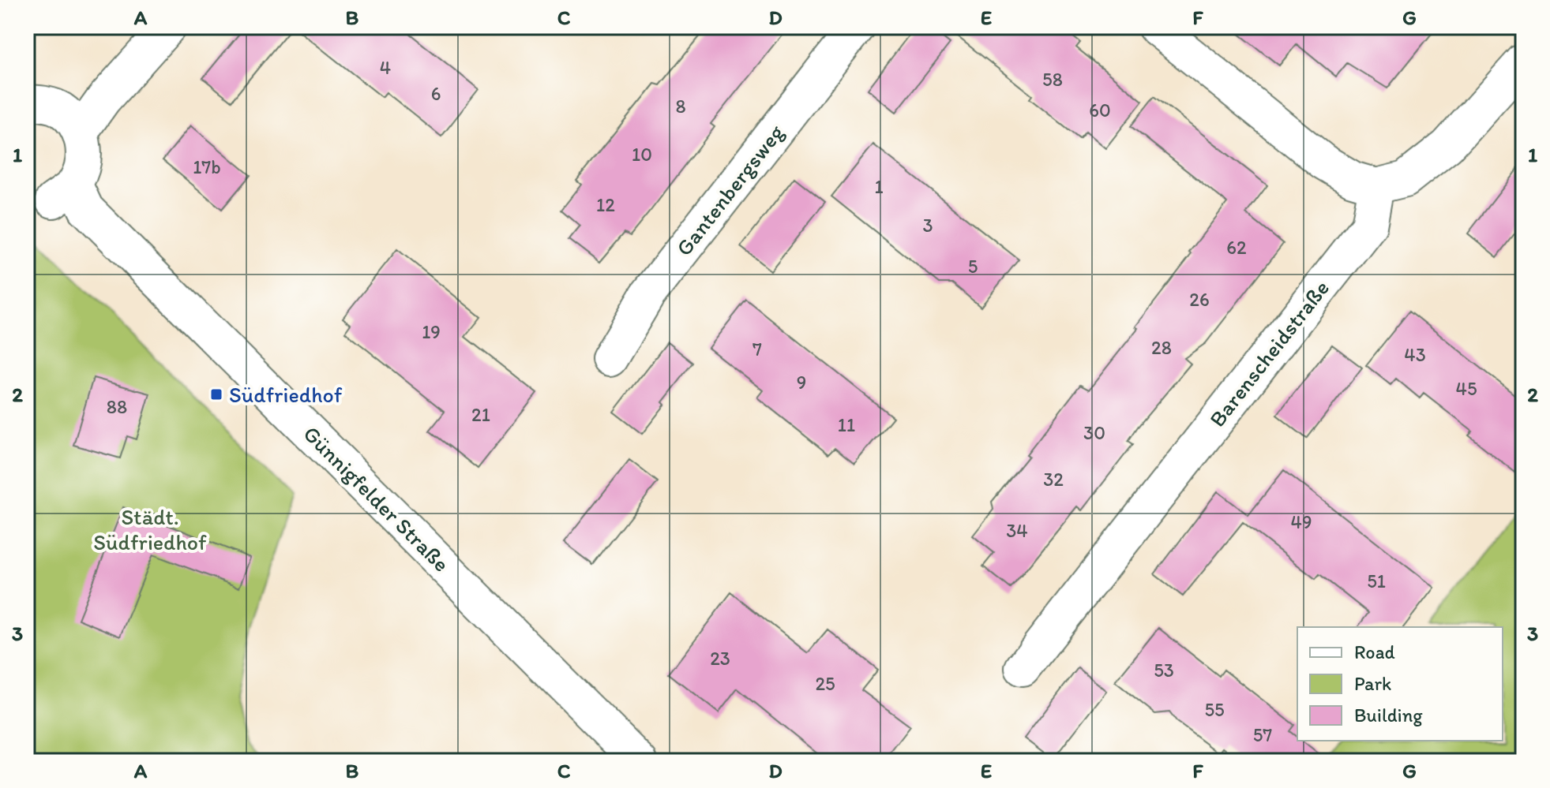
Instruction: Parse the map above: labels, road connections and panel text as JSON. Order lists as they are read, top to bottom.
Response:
{
  "streets": {
    "street": ["Gantenbergsweg", "Barenscheidstraße", "Günnigfelder Straße"]
  },
  "parks": ["Städt. Südfriedhof"],
  "places": {
    "transit": ["Südfriedhof"]
  },
  "house_numbers": [
    "4",
    "58",
    "6",
    "8",
    "60",
    "10",
    "17b",
    "1",
    "12",
    "3",
    "62",
    "5",
    "26",
    "19",
    "28",
    "7",
    "43",
    "9",
    "45",
    "88",
    "21",
    "11",
    "30",
    "32",
    "49",
    "34",
    "51",
    "23",
    "53",
    "25",
    "55",
    "57"
  ],
  "legend": ["Road", "Park", "Building"],
  "grid": {
    "columns": [
      "A",
      "B",
      "C",
      "D",
      "E",
      "F",
      "G"
    ],
    "rows": ["1", "2", "3"]
  }
}
